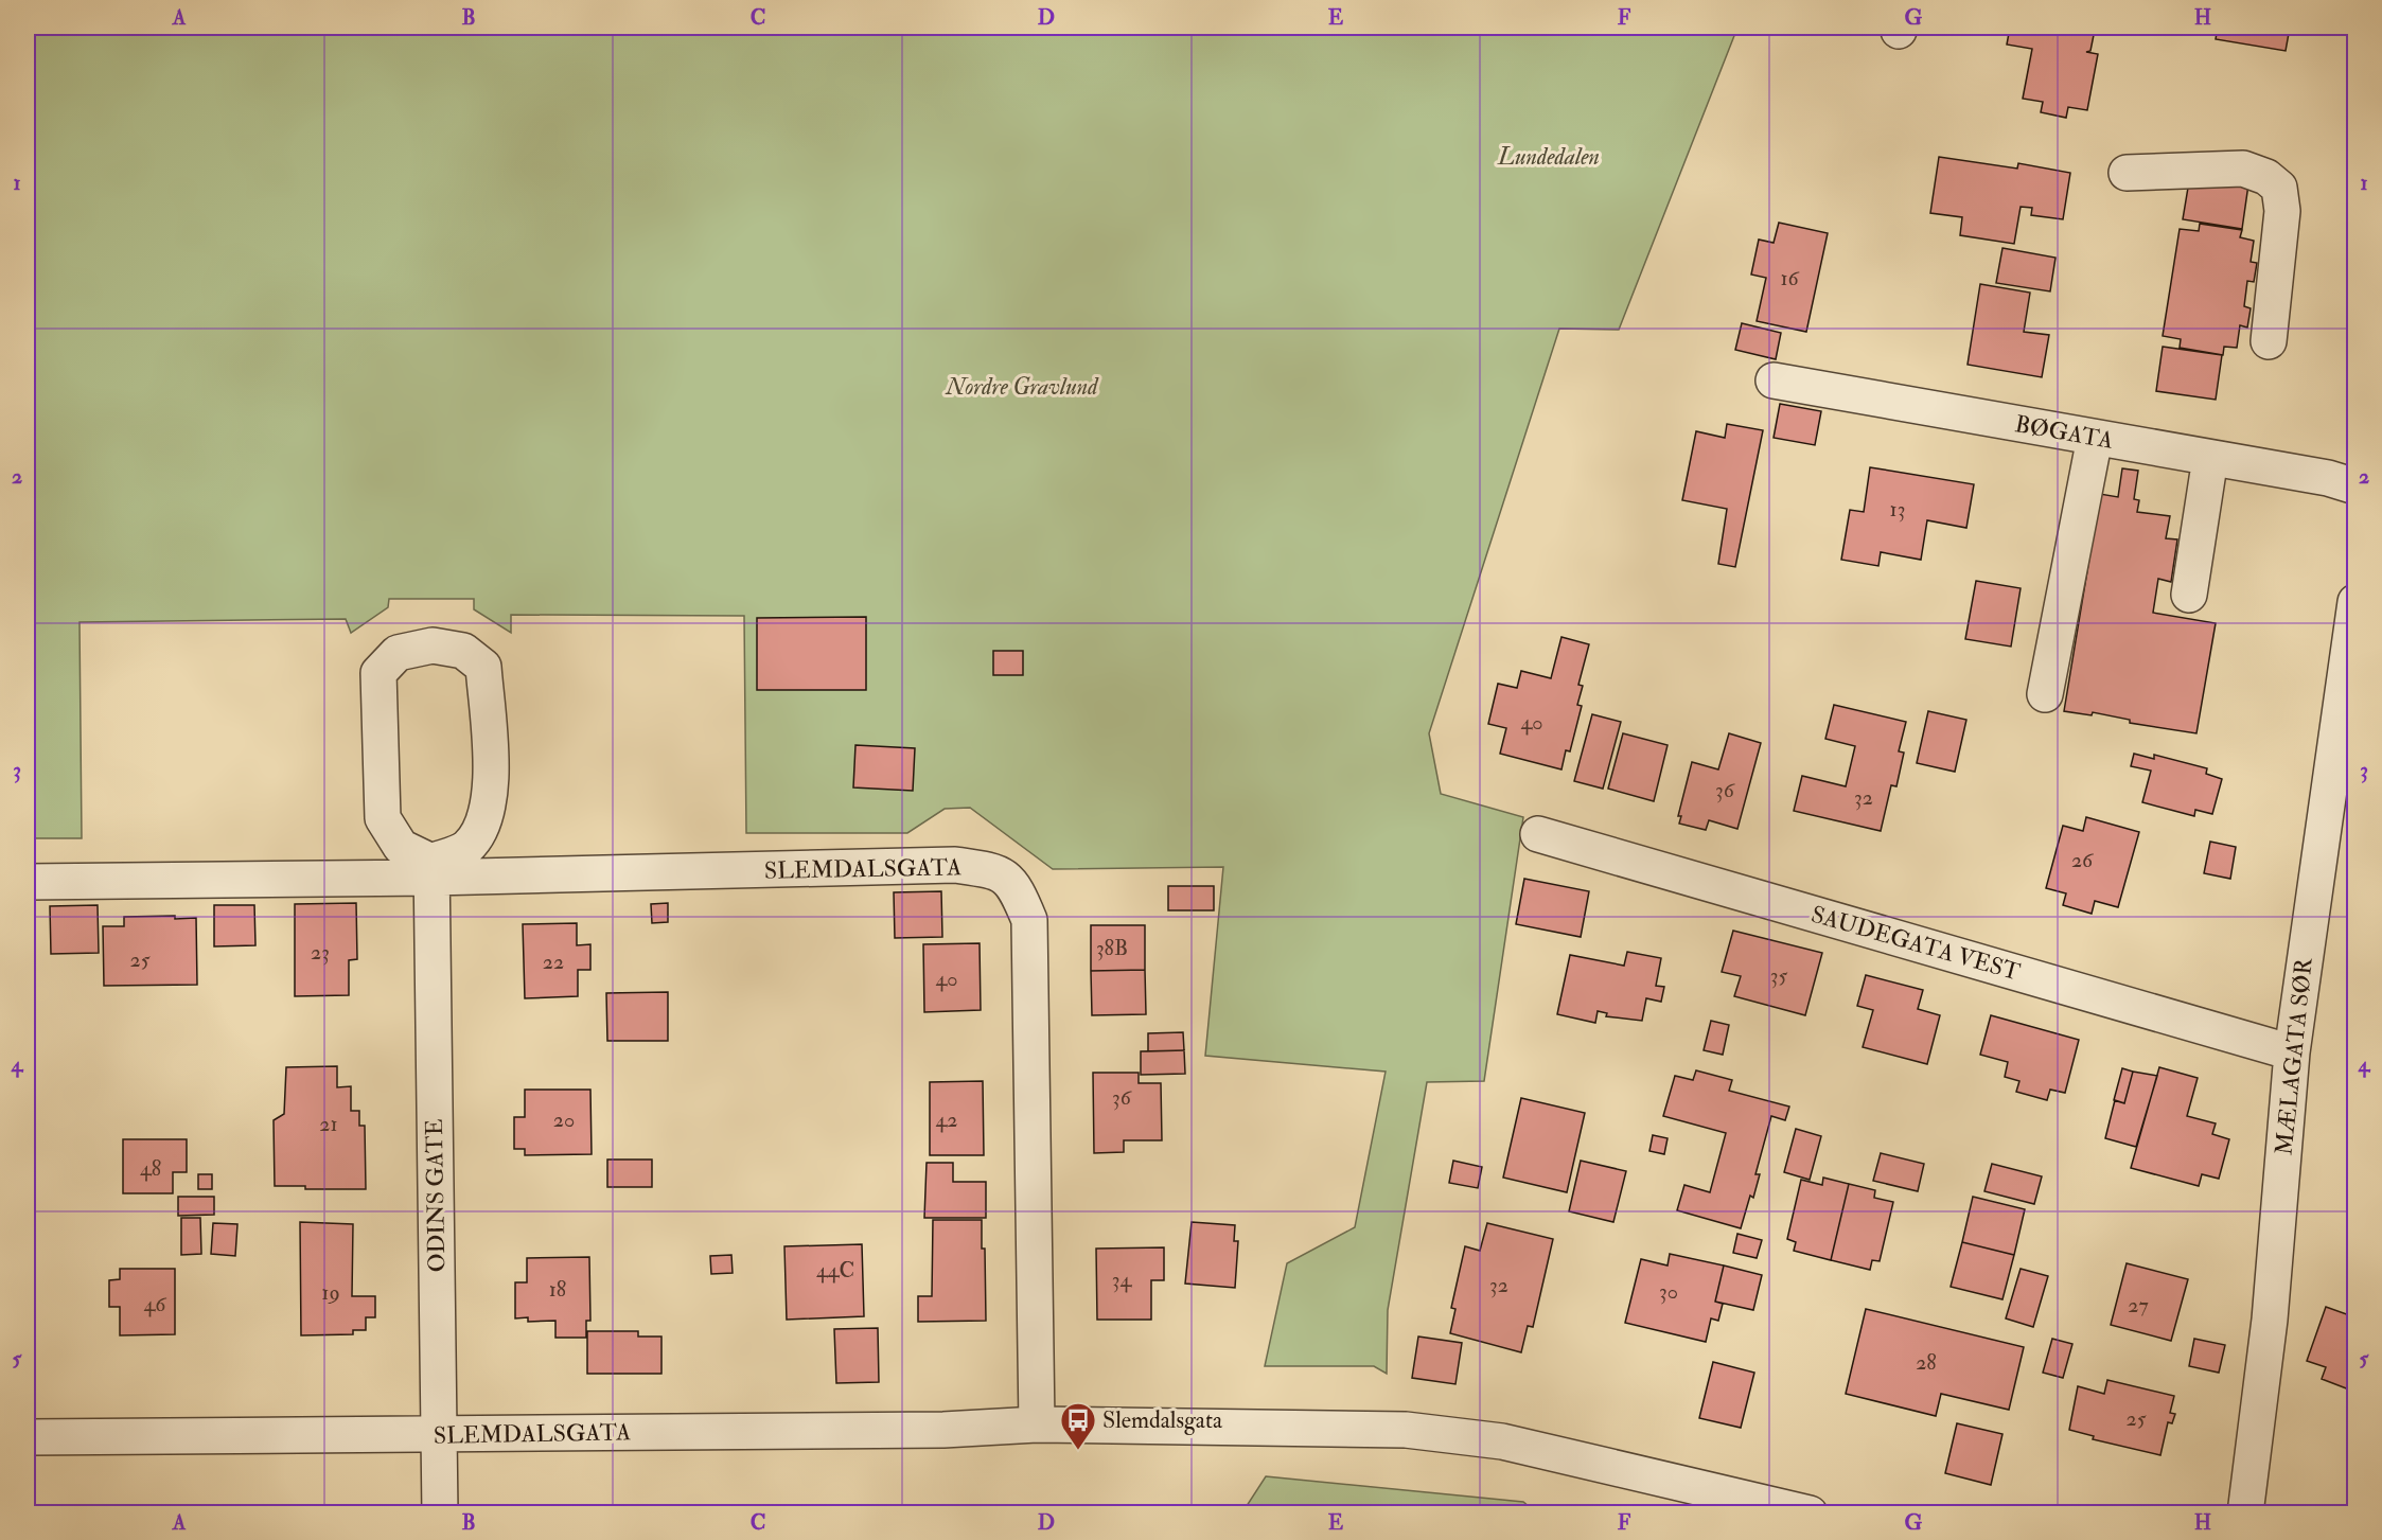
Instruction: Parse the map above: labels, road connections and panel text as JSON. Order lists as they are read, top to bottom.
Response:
{
  "streets": {
    "street": [
      "BØGATA",
      "SLEMDALSGATA",
      "SAUDEGATA VEST",
      "MÆLAGATA SØR",
      "ODINS GATE"
    ]
  },
  "crossings": [
    ["SLEMDALSGATA", "ODINS GATE"],
    ["SAUDEGATA VEST", "MÆLAGATA SØR"]
  ],
  "parks": ["Lundedalen", "Nordre Gravlund"],
  "places": {
    "bus stop": ["Slemdalsgata"]
  },
  "house_numbers": [
    "16",
    "13",
    "40",
    "36",
    "32",
    "26",
    "38B",
    "23",
    "25",
    "22",
    "35",
    "40",
    "36",
    "20",
    "42",
    "21",
    "48",
    "44C",
    "34",
    "32",
    "18",
    "30",
    "19",
    "46",
    "27",
    "28",
    "25"
  ],
  "grid": {
    "columns": [
      "A",
      "B",
      "C",
      "D",
      "E",
      "F",
      "G",
      "H"
    ],
    "rows": [
      "1",
      "2",
      "3",
      "4",
      "5"
    ]
  }
}
